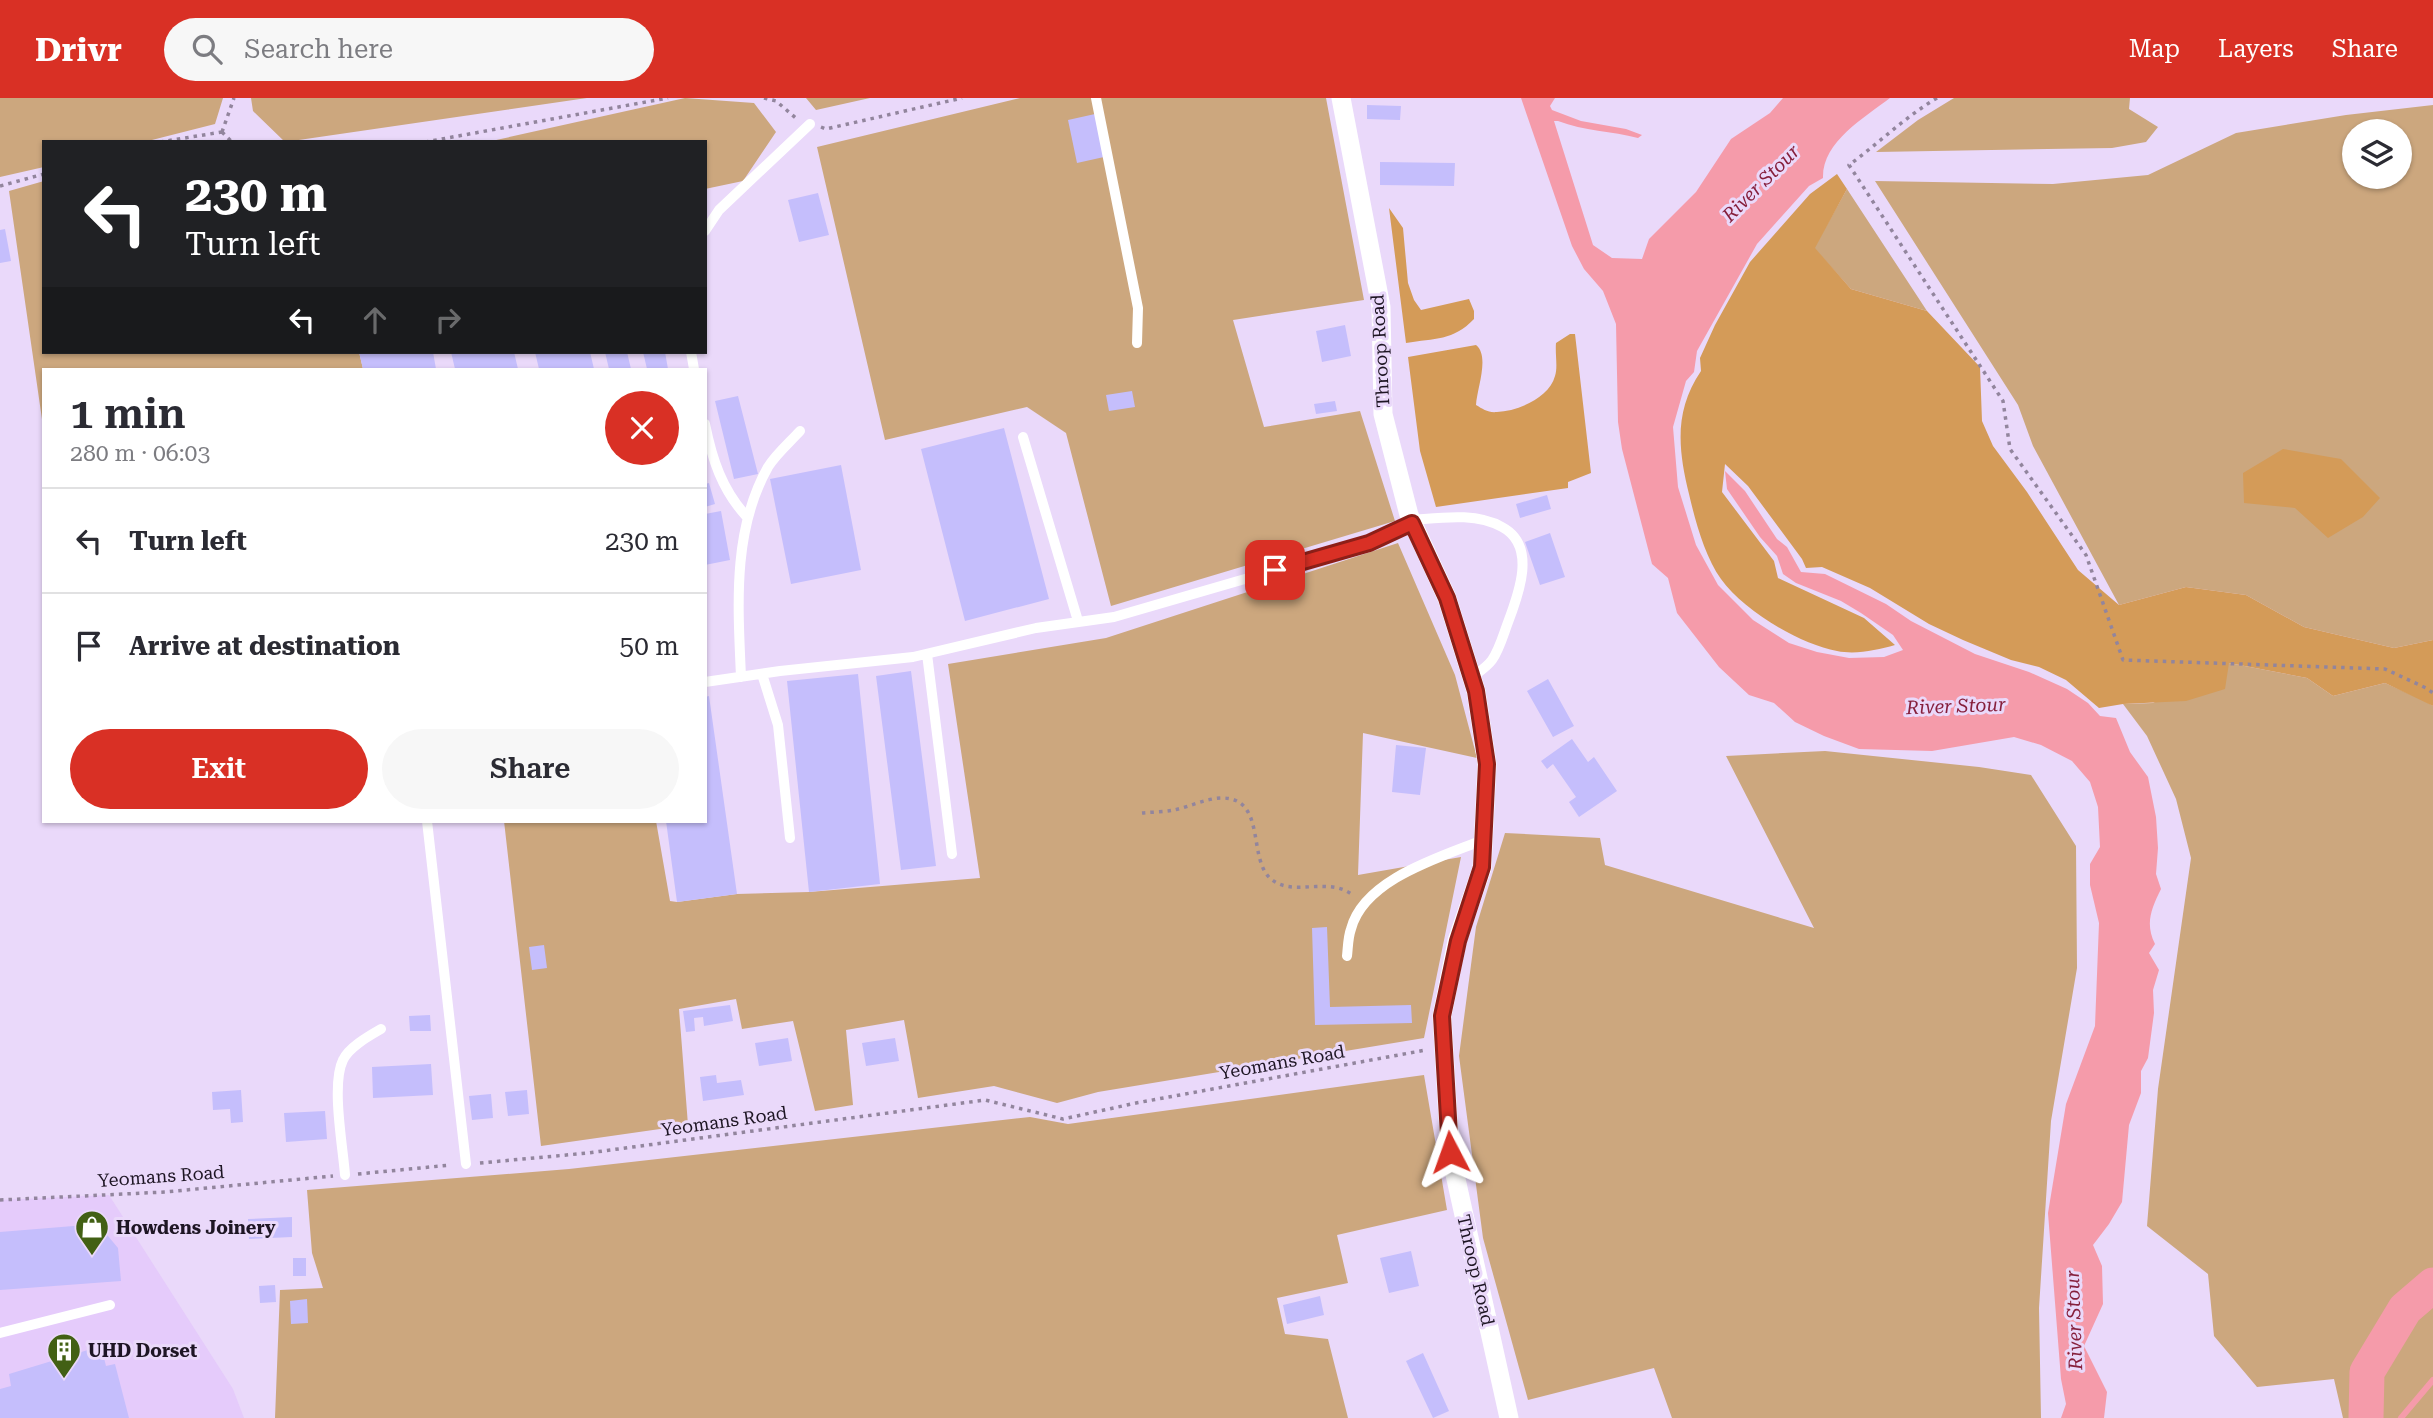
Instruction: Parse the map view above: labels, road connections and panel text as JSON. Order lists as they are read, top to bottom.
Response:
{
  "streets": {
    "street": ["Throop Road"],
    "path": ["Yeomans Road"]
  },
  "crossings": [
    ["Throop Road", "Yeomans Road"]
  ],
  "water": ["River Stour"],
  "places": {
    "shop": ["Howdens Joinery"],
    "building": ["UHD Dorset"]
  },
  "page": {
    "header": "Drivr",
    "search": "Search here",
    "nav": ["Map", "Layers", "Share"],
    "turn": ["230 m", "Turn left"],
    "heading": ["1 min", "280 m · 06:03"],
    "list": [
      {
        "name": "Turn left",
        "value": "230 m"
      },
      {
        "name": "Arrive at destination",
        "value": "50 m"
      }
    ],
    "buttons": ["Exit", "Share"]
  }
}
